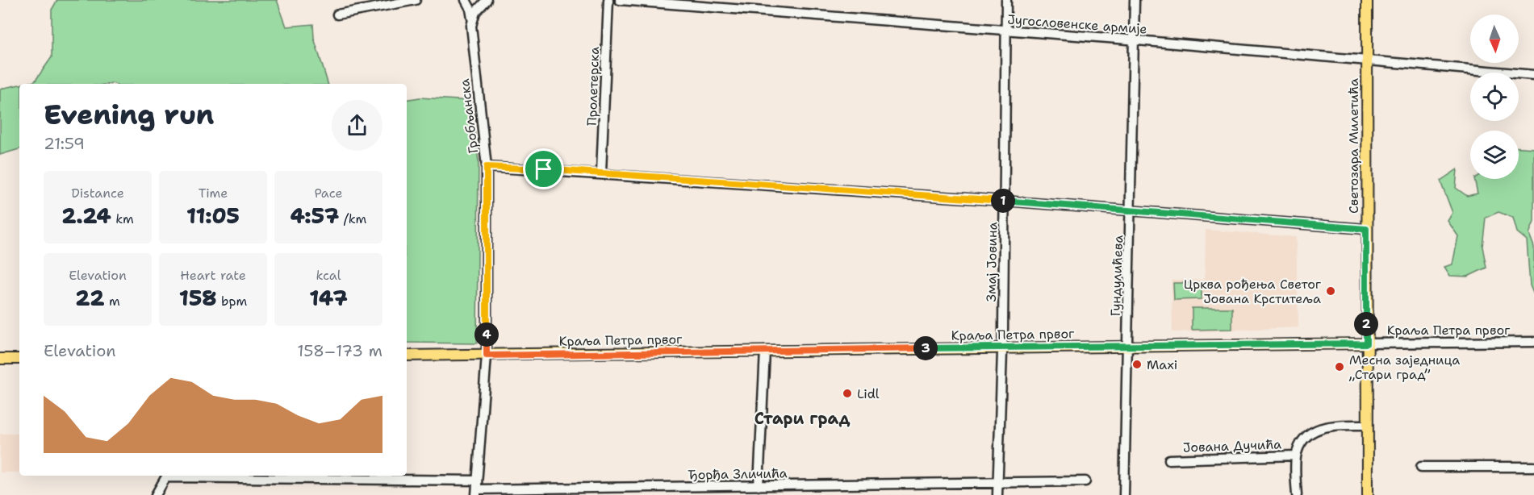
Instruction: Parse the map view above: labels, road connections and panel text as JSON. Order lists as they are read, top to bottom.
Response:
{
  "streets": {
    "main road": ["Светозара Милетића", "Краља Петра првог"],
    "street": [
      "Југословенске армије",
      "Пролетерска",
      "Гробљанска",
      "Змај Јовина",
      "Гундулићева",
      "Јована Дучића",
      "Ђорђа Зличића"
    ]
  },
  "crossings": [
    ["Југословенске армије", "Светозара Милетића"],
    ["Југословенске армије", "Змај Јовина"],
    ["Југословенске армије", "Гундулићева"],
    ["Гробљанска", "Краља Петра првог"],
    ["Гробљанска", "Ђорђа Зличића"],
    ["Светозара Милетића", "Краља Петра првог"],
    ["Змај Јовина", "Краља Петра првог"],
    ["Змај Јовина", "Ђорђа Зличића"],
    ["Гундулићева", "Краља Петра првог"]
  ],
  "districts": ["Стари град"],
  "places": [
    "Црква рођења Светог Јована Крститеља",
    "Maxi",
    "Месна заједница „Стари град”",
    "Lidl"
  ],
  "north": "bottom",
  "page": {
    "heading": ["Evening run", "21:59"],
    "stats": [
      ["Distance", "2.24 km"],
      ["Time", "11:05"],
      ["Pace", "4:57 /km"],
      ["Elevation", "22 m"],
      ["Heart rate", "158 bpm"],
      ["kcal", "147"]
    ],
    "pins": [
      "1",
      "2",
      "4",
      "3"
    ],
    "chart": ["Elevation", "158–173 m"]
  }
}
